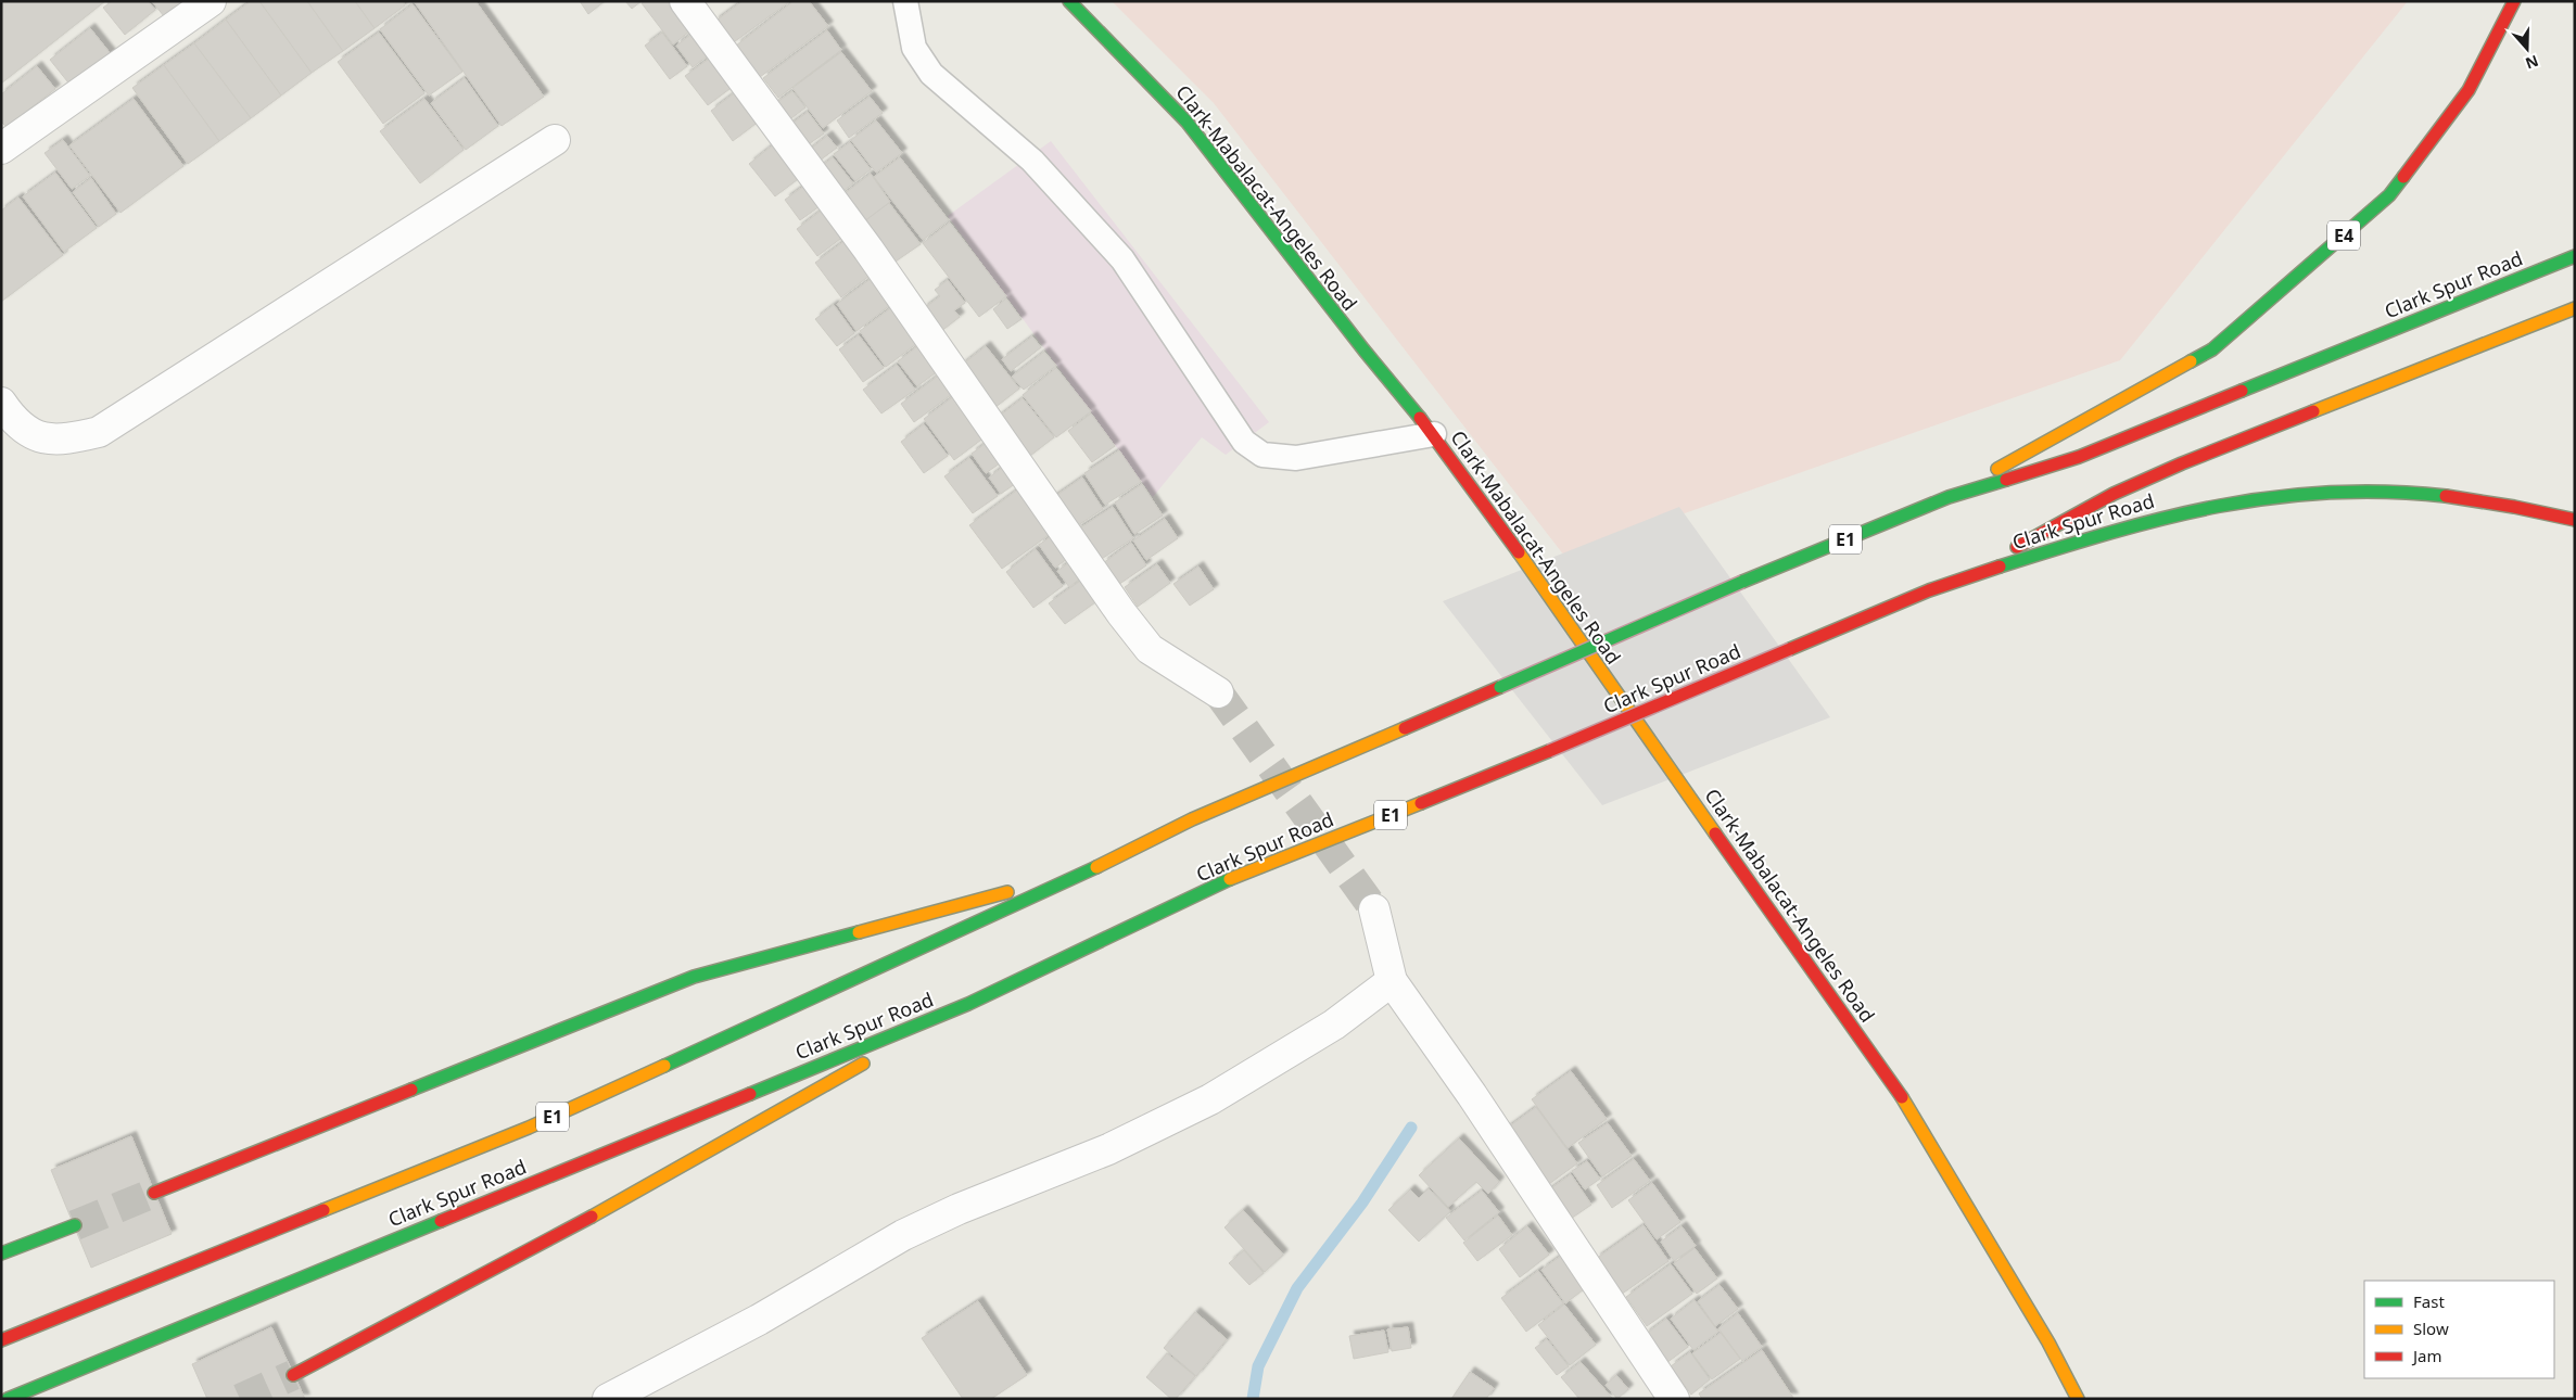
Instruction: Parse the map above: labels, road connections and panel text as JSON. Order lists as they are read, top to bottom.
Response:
{
  "streets": {
    "main road": [
      "Clark-Mabalacat-Angeles Road",
      "E4",
      "Clark Spur Road",
      "E1"
    ]
  },
  "crossings": [
    ["E4", "Clark Spur Road"]
  ],
  "legend": ["Fast", "Slow", "Jam"],
  "north": "bottom"
}
